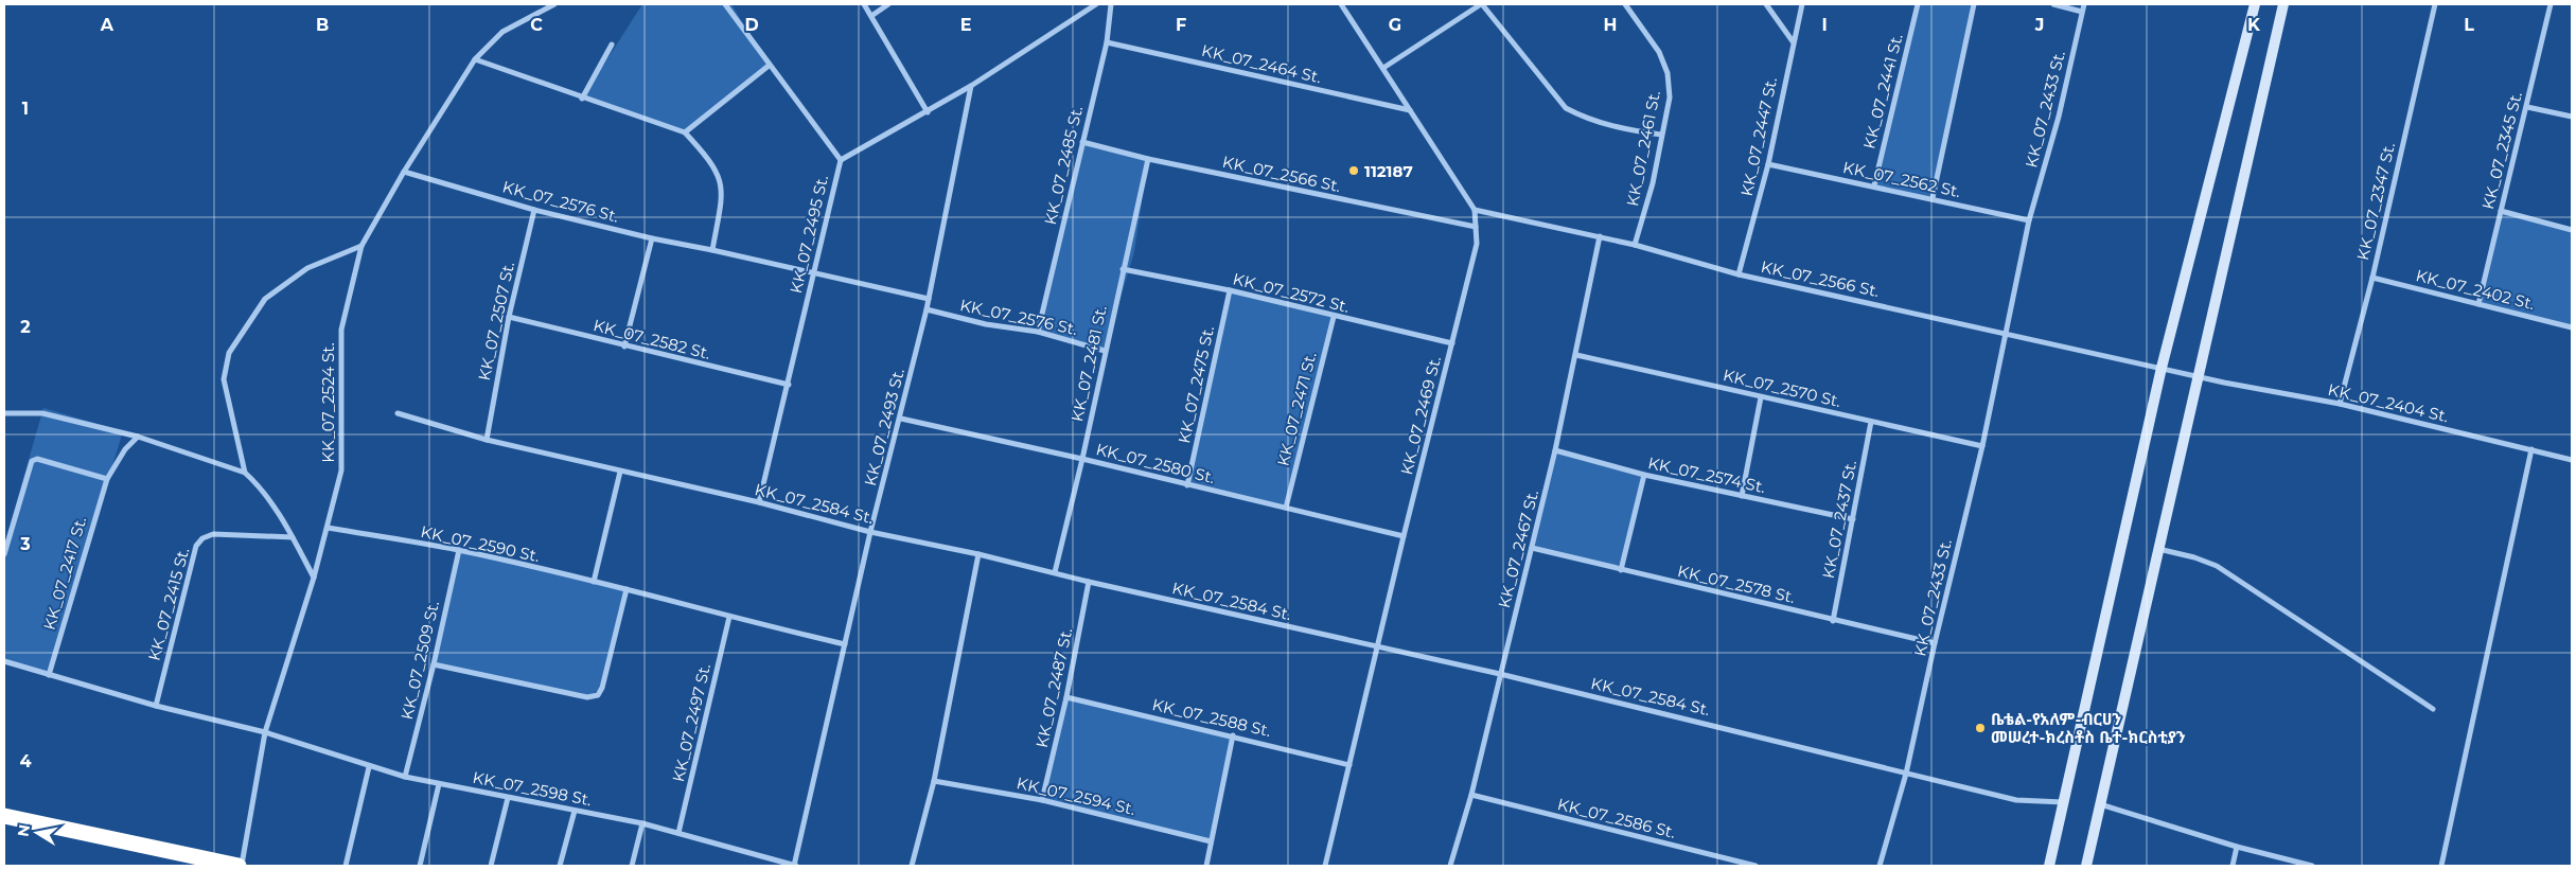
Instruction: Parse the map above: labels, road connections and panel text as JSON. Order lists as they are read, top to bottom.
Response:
{
  "streets": {
    "street": [
      "KK_07_2464 St.",
      "KK_07_2441 St.",
      "KK_07_2433 St.",
      "KK_07_2447 St.",
      "KK_07_2461 St.",
      "KK_07_2345 St.",
      "KK_07_2485 St.",
      "KK_07_2566 St.",
      "KK_07_2562 St.",
      "KK_07_2576 St.",
      "KK_07_2347 St.",
      "KK_07_2495 St.",
      "KK_07_2402 St.",
      "KK_07_2572 St.",
      "KK_07_2507 St.",
      "KK_07_2582 St.",
      "KK_07_2481 St.",
      "KK_07_2475 St.",
      "KK_07_2570 St.",
      "KK_07_2524 St.",
      "KK_07_2404 St.",
      "KK_07_2471 St.",
      "KK_07_2469 St.",
      "KK_07_2493 St.",
      "KK_07_2580 St.",
      "KK_07_2574 St.",
      "KK_07_2584 St.",
      "KK_07_2437 St.",
      "KK_07_2590 St.",
      "KK_07_2467 St.",
      "KK_07_2417 St.",
      "KK_07_2578 St.",
      "KK_07_2415 St.",
      "KK_07_2509 St.",
      "KK_07_2487 St.",
      "KK_07_2588 St.",
      "KK_07_2497 St.",
      "KK_07_2598 St.",
      "KK_07_2594 St.",
      "KK_07_2586 St."
    ]
  },
  "crossings": [
    ["KK_07_2464 St.", "KK_07_2485 St."],
    ["KK_07_2464 St.", "KK_07_2469 St."],
    ["KK_07_2441 St.", "KK_07_2562 St."],
    ["KK_07_2433 St.", "KK_07_2566 St."],
    ["KK_07_2433 St.", "KK_07_2562 St."],
    ["KK_07_2433 St.", "KK_07_2570 St."],
    ["KK_07_2433 St.", "KK_07_2584 St."],
    ["KK_07_2433 St.", "KK_07_2578 St."],
    ["KK_07_2447 St.", "KK_07_2566 St."],
    ["KK_07_2447 St.", "KK_07_2562 St."],
    ["KK_07_2461 St.", "KK_07_2566 St."],
    ["KK_07_2345 St.", "KK_07_2402 St."],
    ["KK_07_2485 St.", "KK_07_2566 St."],
    ["KK_07_2485 St.", "KK_07_2576 St."],
    ["KK_07_2566 St.", "KK_07_2481 St."],
    ["KK_07_2566 St.", "KK_07_2404 St."],
    ["KK_07_2566 St.", "KK_07_2469 St."],
    ["KK_07_2566 St.", "KK_07_2467 St."],
    ["KK_07_2576 St.", "KK_07_2495 St."],
    ["KK_07_2576 St.", "KK_07_2507 St."],
    ["KK_07_2576 St.", "KK_07_2481 St."],
    ["KK_07_2576 St.", "KK_07_2524 St."],
    ["KK_07_2576 St.", "KK_07_2493 St."],
    ["KK_07_2347 St.", "KK_07_2402 St."],
    ["KK_07_2347 St.", "KK_07_2404 St."],
    ["KK_07_2495 St.", "KK_07_2582 St."],
    ["KK_07_2495 St.", "KK_07_2584 St."],
    ["KK_07_2572 St.", "KK_07_2481 St."],
    ["KK_07_2572 St.", "KK_07_2475 St."],
    ["KK_07_2572 St.", "KK_07_2471 St."],
    ["KK_07_2572 St.", "KK_07_2469 St."],
    ["KK_07_2507 St.", "KK_07_2582 St."],
    ["KK_07_2507 St.", "KK_07_2584 St."],
    ["KK_07_2481 St.", "KK_07_2580 St."],
    ["KK_07_2481 St.", "KK_07_2584 St."],
    ["KK_07_2475 St.", "KK_07_2580 St."],
    ["KK_07_2570 St.", "KK_07_2437 St."],
    ["KK_07_2570 St.", "KK_07_2467 St."],
    ["KK_07_2524 St.", "KK_07_2590 St."],
    ["KK_07_2524 St.", "KK_07_2598 St."],
    ["KK_07_2471 St.", "KK_07_2580 St."],
    ["KK_07_2469 St.", "KK_07_2580 St."],
    ["KK_07_2469 St.", "KK_07_2584 St."],
    ["KK_07_2469 St.", "KK_07_2588 St."],
    ["KK_07_2493 St.", "KK_07_2580 St."],
    ["KK_07_2493 St.", "KK_07_2584 St."],
    ["KK_07_2493 St.", "KK_07_2590 St."],
    ["KK_07_2493 St.", "KK_07_2598 St."],
    ["KK_07_2574 St.", "KK_07_2437 St."],
    ["KK_07_2574 St.", "KK_07_2467 St."],
    ["KK_07_2584 St.", "KK_07_2467 St."],
    ["KK_07_2584 St.", "KK_07_2487 St."],
    ["KK_07_2437 St.", "KK_07_2578 St."],
    ["KK_07_2590 St.", "KK_07_2509 St."],
    ["KK_07_2590 St.", "KK_07_2497 St."],
    ["KK_07_2467 St.", "KK_07_2578 St."],
    ["KK_07_2467 St.", "KK_07_2586 St."],
    ["KK_07_2417 St.", "KK_07_2598 St."],
    ["KK_07_2415 St.", "KK_07_2598 St."],
    ["KK_07_2509 St.", "KK_07_2598 St."],
    ["KK_07_2487 St.", "KK_07_2588 St."],
    ["KK_07_2487 St.", "KK_07_2594 St."],
    ["KK_07_2497 St.", "KK_07_2598 St."]
  ],
  "places": ["112187", "ቤቴል-የአለም-ብርሀን መሠረተ-ክረስቶስ ቤተ-ክርስቲያን"],
  "north": "left",
  "grid": {
    "columns": [
      "A",
      "B",
      "C",
      "D",
      "E",
      "F",
      "G",
      "H",
      "I",
      "J",
      "K",
      "L"
    ],
    "rows": [
      "1",
      "2",
      "3",
      "4"
    ]
  }
}
